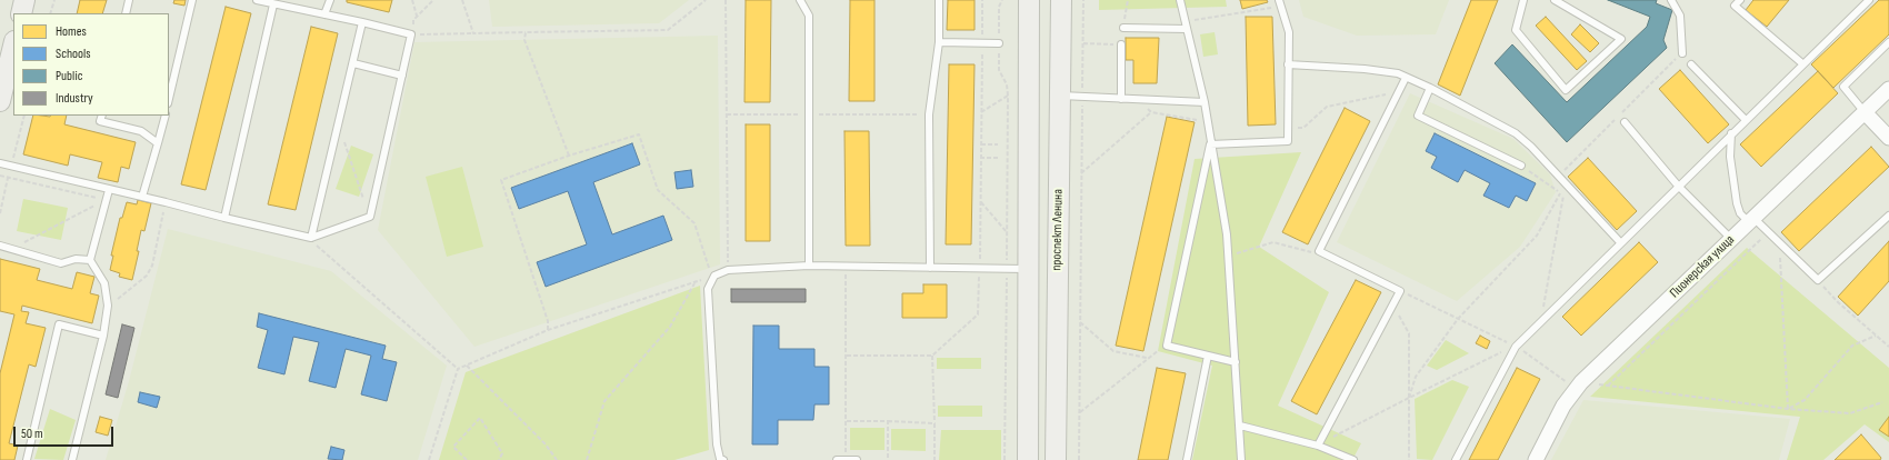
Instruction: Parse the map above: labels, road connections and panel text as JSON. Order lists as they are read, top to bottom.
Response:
{
  "streets": {
    "main road": ["проспект Ленина"],
    "street": ["Пионерская улица"]
  },
  "legend": [
    "Homes",
    "Schools",
    "Public",
    "Industry"
  ],
  "scale_bar": "50 m"
}
